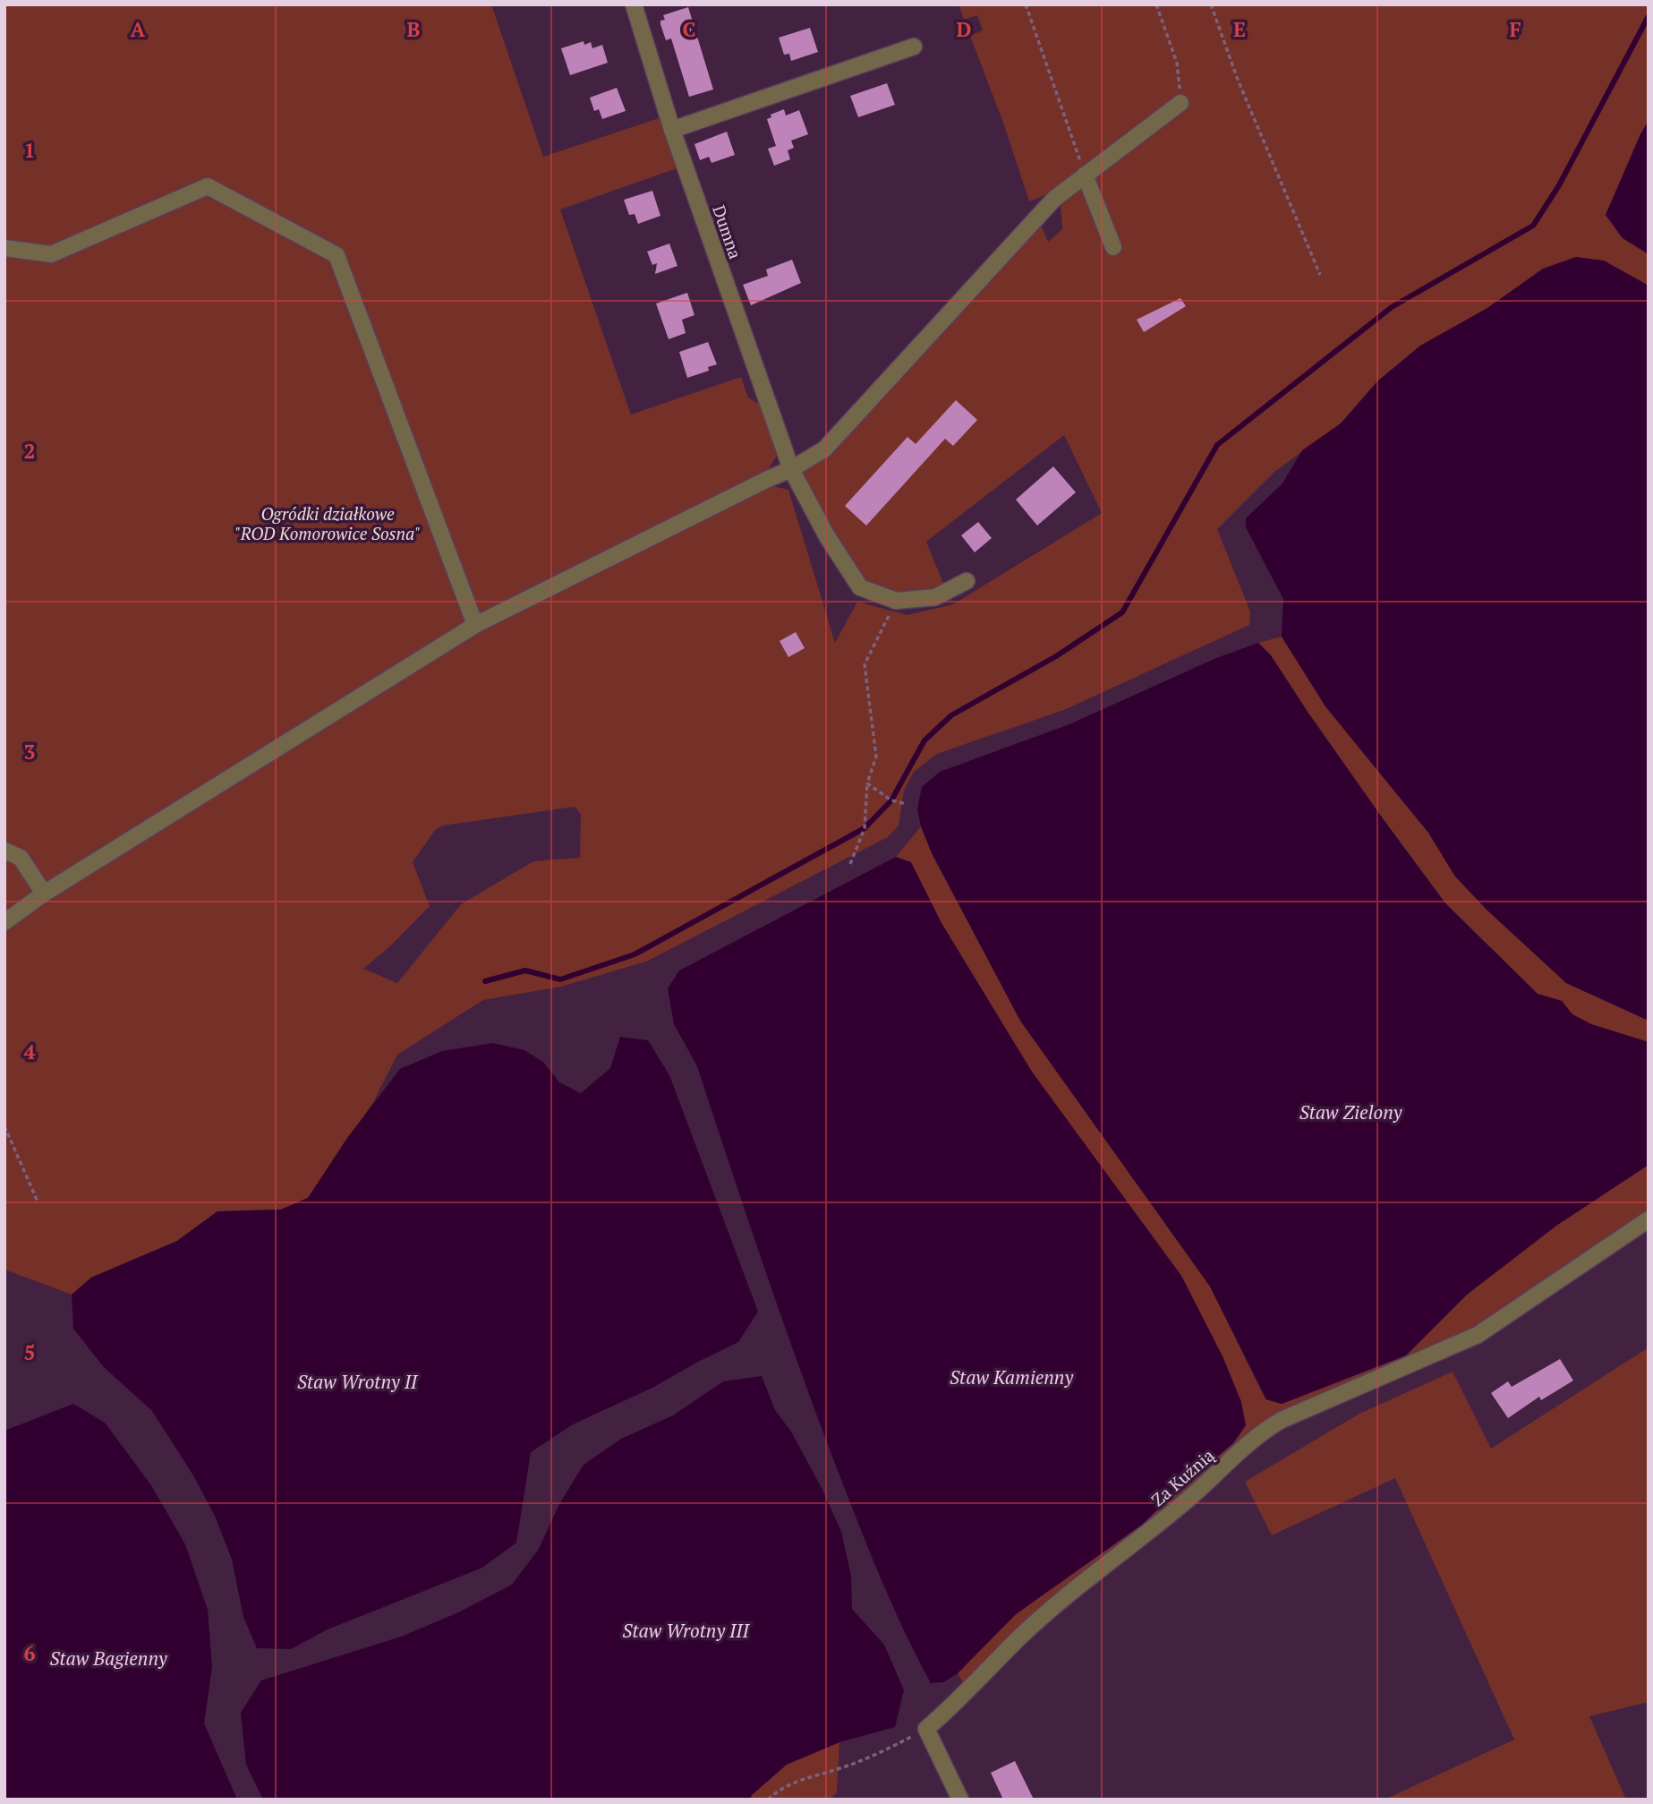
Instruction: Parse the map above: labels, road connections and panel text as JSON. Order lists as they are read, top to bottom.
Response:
{
  "streets": {
    "street": ["Dumna", "Za Kuźnią"]
  },
  "water": [
    "Staw Zielony",
    "Staw Kamienny",
    "Staw Wrotny II",
    "Staw Wrotny III",
    "Staw Bagienny"
  ],
  "parks": ["Ogródki działkowe \"ROD Komorowice Sosna\""],
  "grid": {
    "columns": [
      "A",
      "B",
      "C",
      "D",
      "E",
      "F"
    ],
    "rows": [
      "1",
      "2",
      "3",
      "4",
      "5",
      "6"
    ]
  }
}
